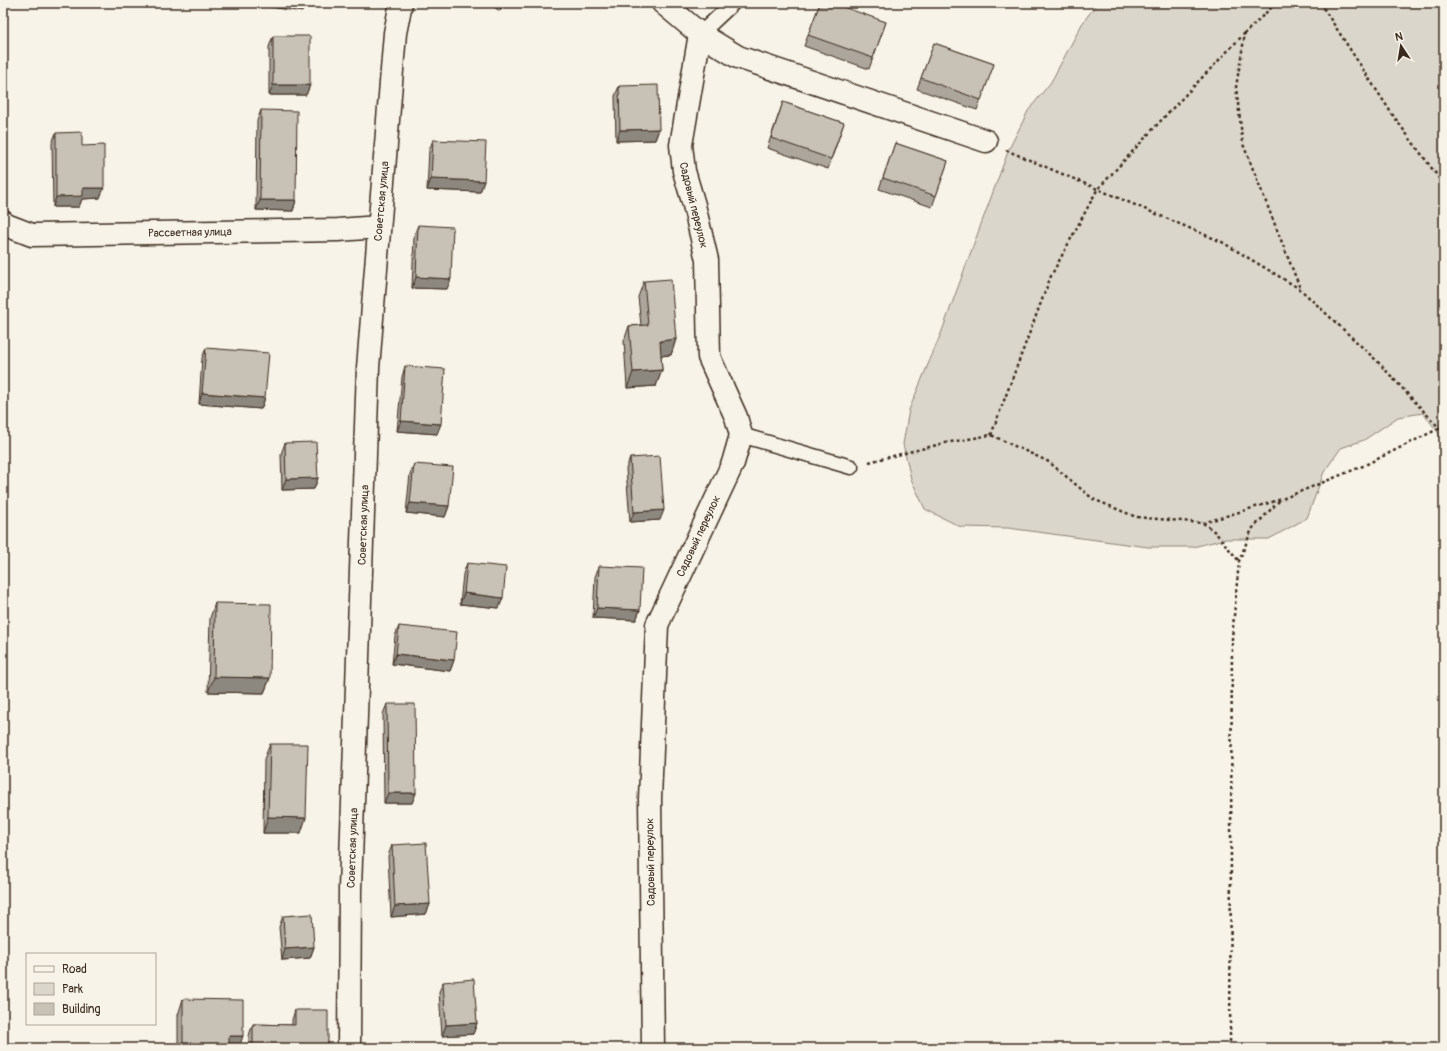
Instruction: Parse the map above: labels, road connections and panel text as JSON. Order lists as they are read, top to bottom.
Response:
{
  "streets": {
    "street": ["Советская улица", "Садовый переулок", "Рассветная улица"]
  },
  "crossings": [
    ["Советская улица", "Рассветная улица"]
  ],
  "legend": ["Road", "Park", "Building"],
  "north": "top"
}
